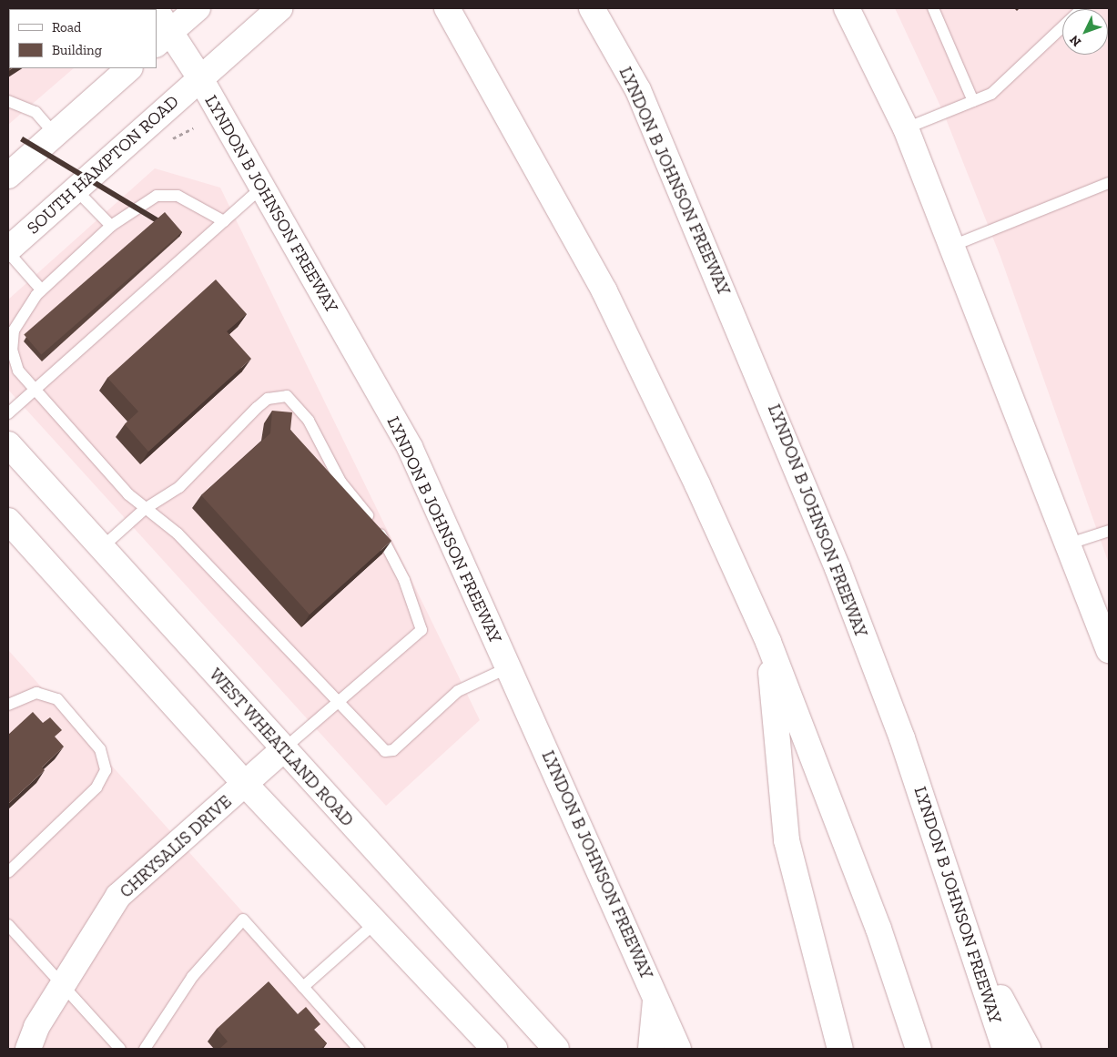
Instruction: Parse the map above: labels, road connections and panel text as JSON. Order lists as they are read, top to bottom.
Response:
{
  "streets": {
    "main road": [
      "SOUTH HAMPTON ROAD",
      "LYNDON B JOHNSON FREEWAY",
      "WEST WHEATLAND ROAD",
      "CHRYSALIS DRIVE"
    ]
  },
  "crossings": [
    ["SOUTH HAMPTON ROAD", "LYNDON B JOHNSON FREEWAY"],
    ["WEST WHEATLAND ROAD", "CHRYSALIS DRIVE"]
  ],
  "legend": ["Road", "Building"],
  "north": "bottom left"
}
